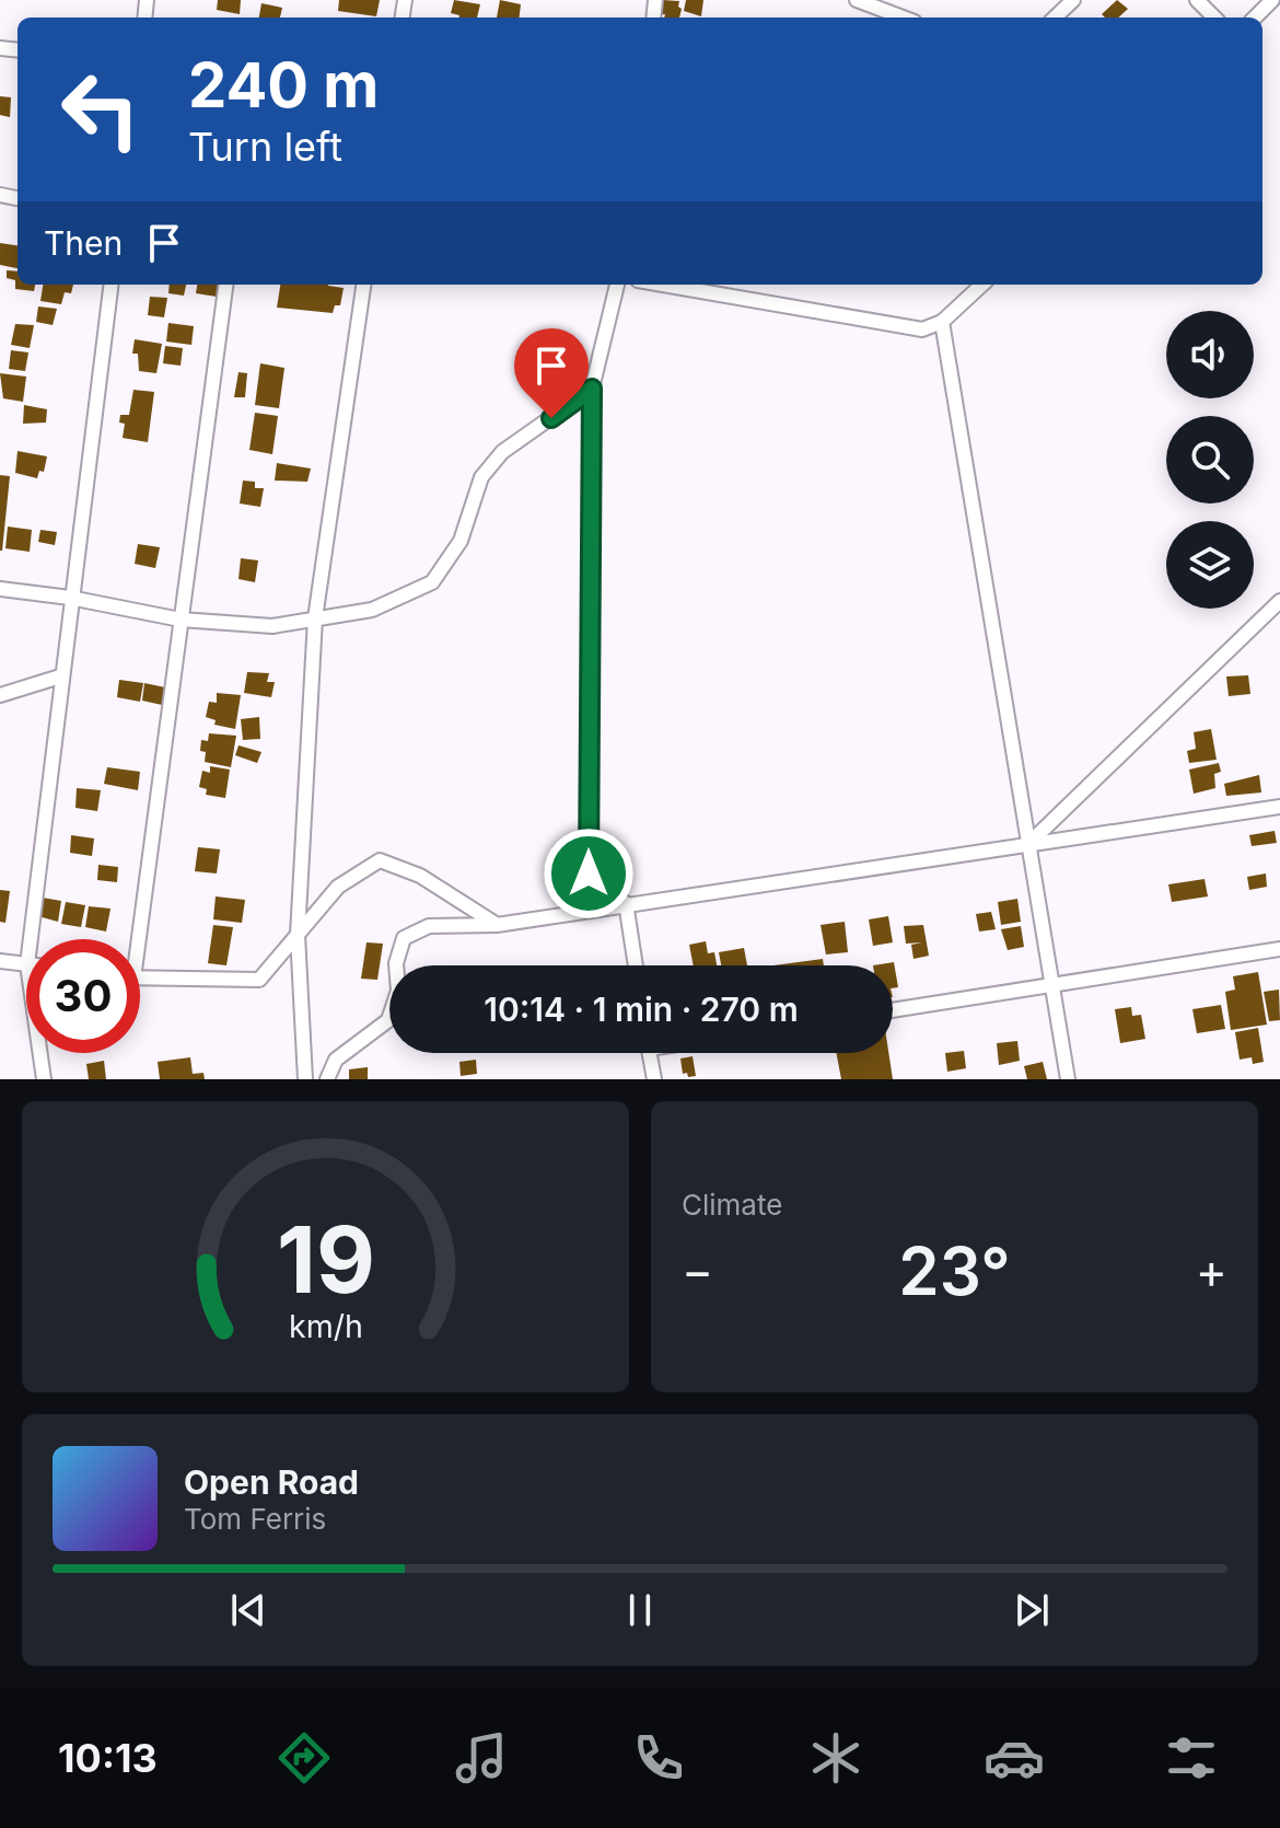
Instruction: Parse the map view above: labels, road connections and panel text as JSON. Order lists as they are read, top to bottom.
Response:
{
  "page": {
    "turn": ["240 m", "Turn left"],
    "then": "Then",
    "limit": "30",
    "trip": "10:14 · 1 min · 270 m",
    "tile": "Climate",
    "heat": ["−", "23°", "+"],
    "song": ["Open Road", "Tom Ferris"],
    "tabs": "10:13",
    "gauge": ["19", "km/h"]
  }
}
